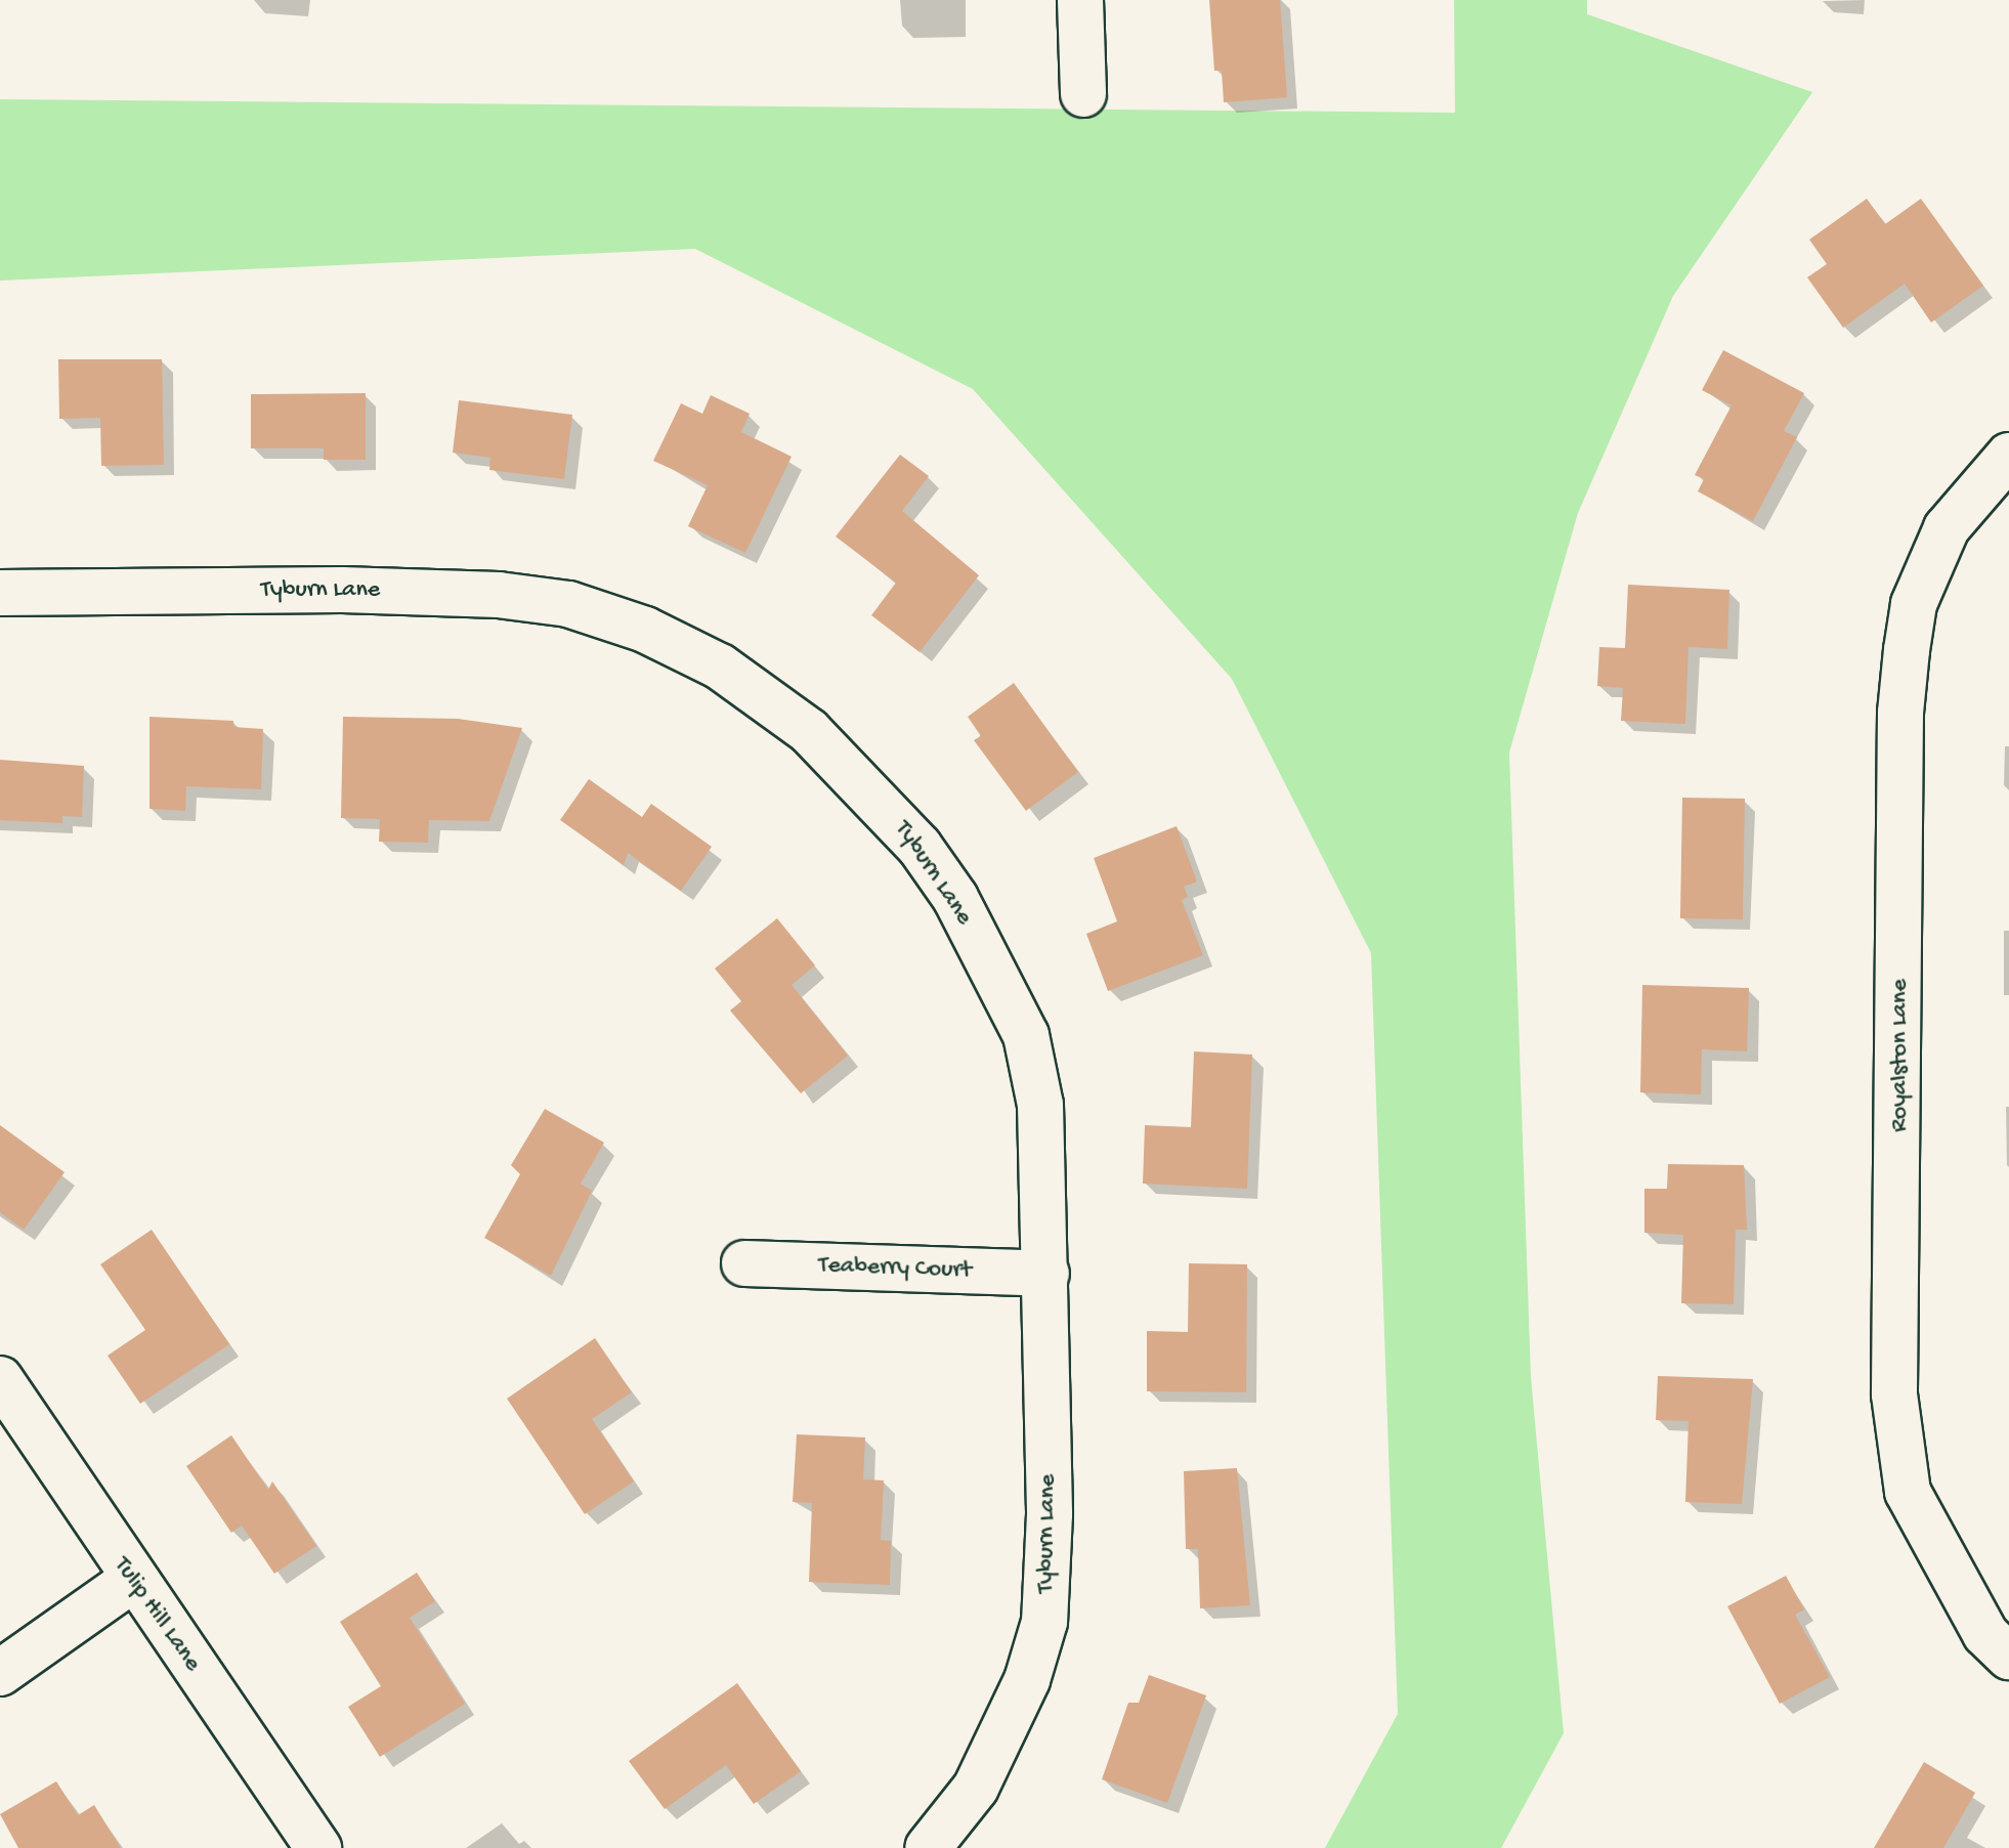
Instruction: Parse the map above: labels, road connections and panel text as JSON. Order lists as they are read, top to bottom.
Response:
{
  "streets": {
    "street": [
      "Tyburn Lane",
      "Royalston Lane",
      "Teaberry Court",
      "Tulip Hill Lane"
    ]
  },
  "crossings": [
    ["Tyburn Lane", "Teaberry Court"]
  ]
}
